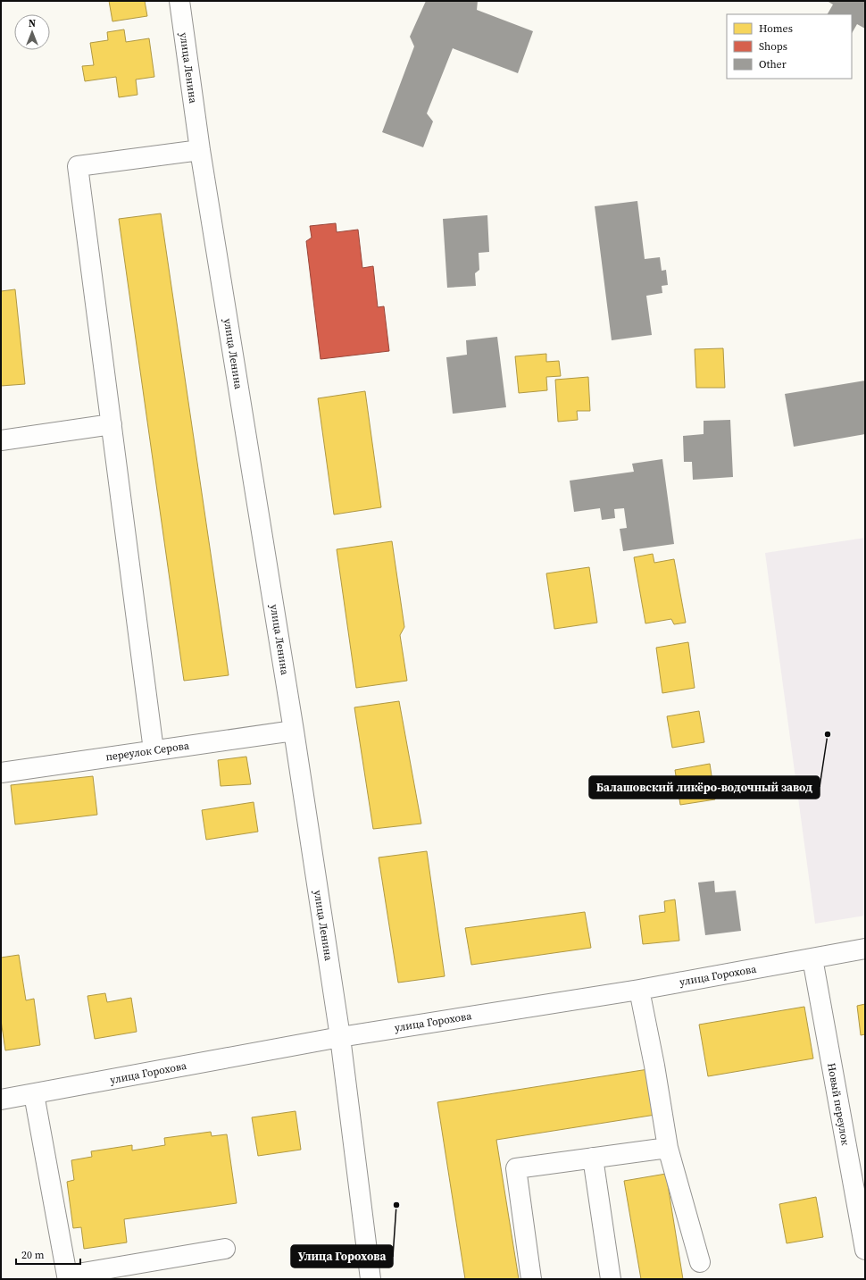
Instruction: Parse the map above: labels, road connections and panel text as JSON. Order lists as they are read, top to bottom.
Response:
{
  "streets": {
    "street": [
      "улица Ленина",
      "переулок Серова",
      "улица Горохова",
      "Новый переулок"
    ]
  },
  "crossings": [
    ["улица Ленина", "переулок Серова"],
    ["улица Ленина", "улица Горохова"],
    ["улица Горохова", "Новый переулок"]
  ],
  "places": ["Балашовский ликёро-водочный завод", "Улица Горохова"],
  "legend": ["Homes", "Shops", "Other"],
  "scale_bar": "20 m",
  "north": "top"
}
